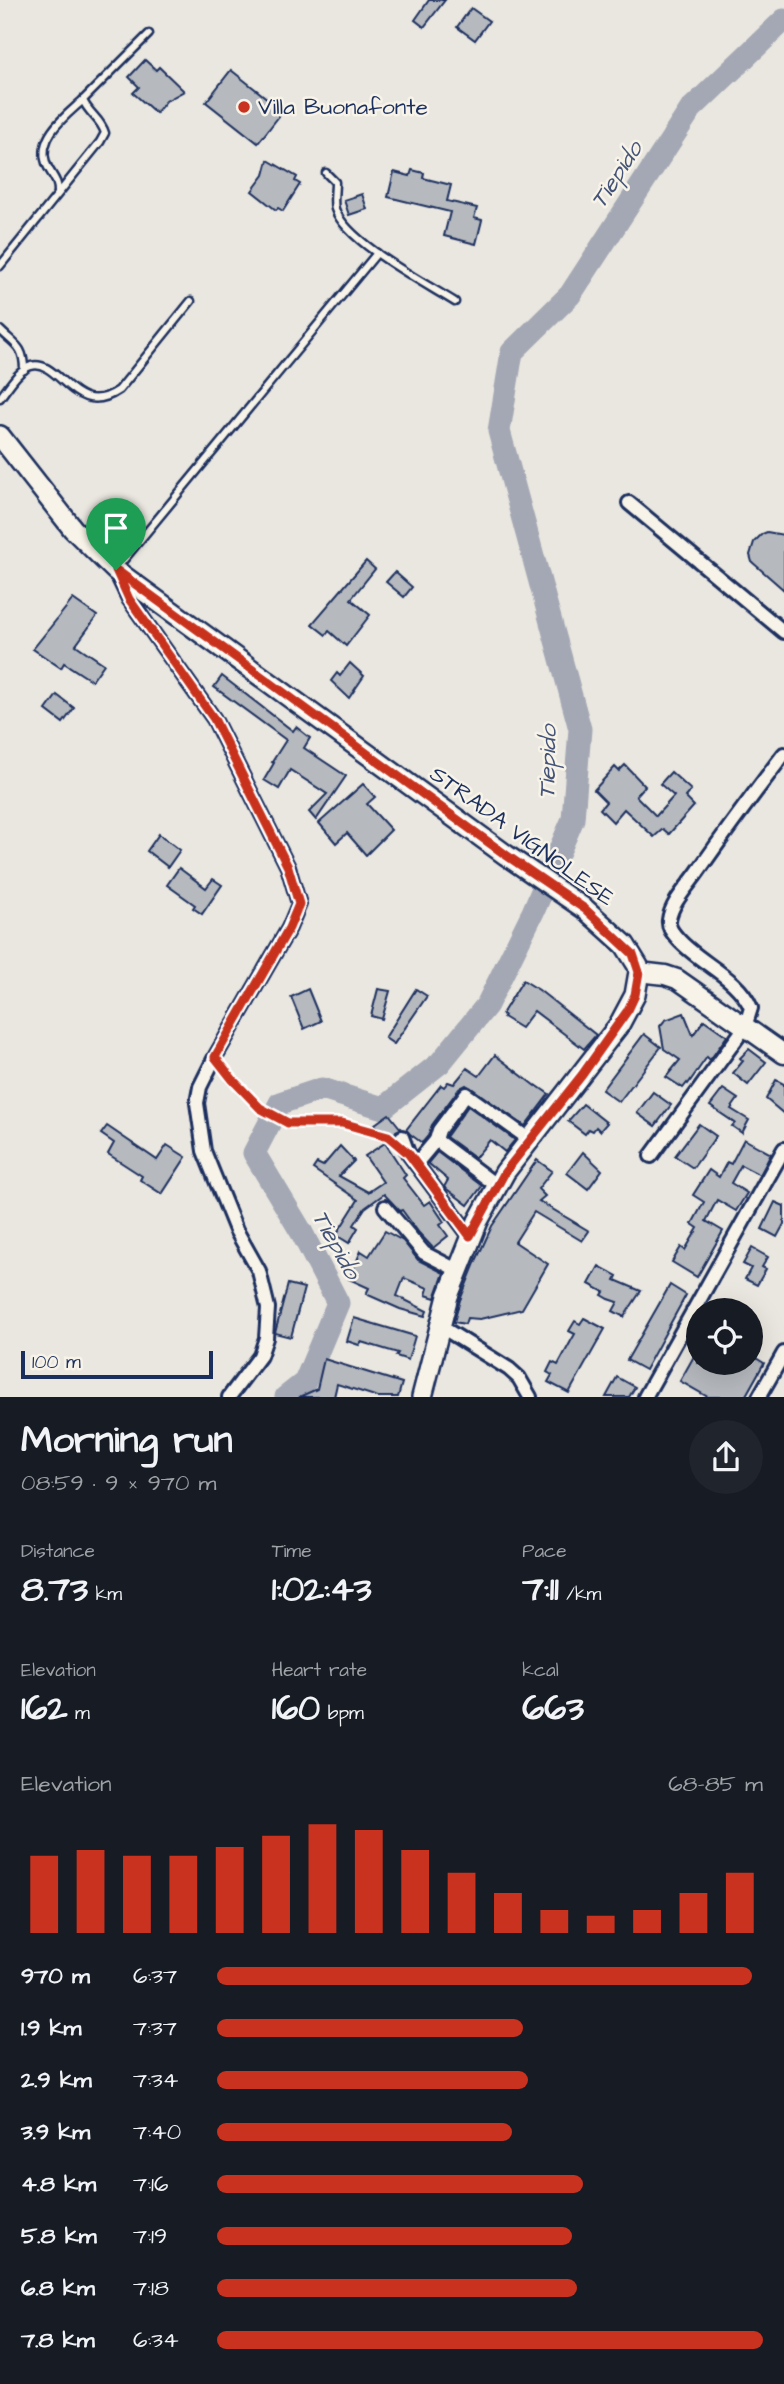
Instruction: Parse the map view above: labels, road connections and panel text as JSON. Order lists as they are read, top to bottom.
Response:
{
  "streets": {
    "main road": ["STRADA VIGNOLESE"]
  },
  "water": ["Tiepido"],
  "places": ["Villa Buonafonte"],
  "scale_bar": "100 m",
  "page": {
    "scale": "100 m",
    "heading": ["Morning run", "08:59 · 9 × 970 m"],
    "stats": [
      ["Distance", "8.73 km"],
      ["Time", "1:02:43"],
      ["Pace", "7:11 /km"],
      ["Elevation", "162 m"],
      ["Heart rate", "160 bpm"],
      ["kcal", "663"]
    ],
    "chart": ["Elevation", "68–85 m"],
    "list": [
      {
        "name": "970 m",
        "note": "6:37"
      },
      {
        "name": "1.9 km",
        "note": "7:37"
      },
      {
        "name": "2.9 km",
        "note": "7:34"
      },
      {
        "name": "3.9 km",
        "note": "7:40"
      },
      {
        "name": "4.8 km",
        "note": "7:16"
      },
      {
        "name": "5.8 km",
        "note": "7:19"
      },
      {
        "name": "6.8 km",
        "note": "7:18"
      },
      {
        "name": "7.8 km",
        "note": "6:34"
      }
    ]
  }
}
